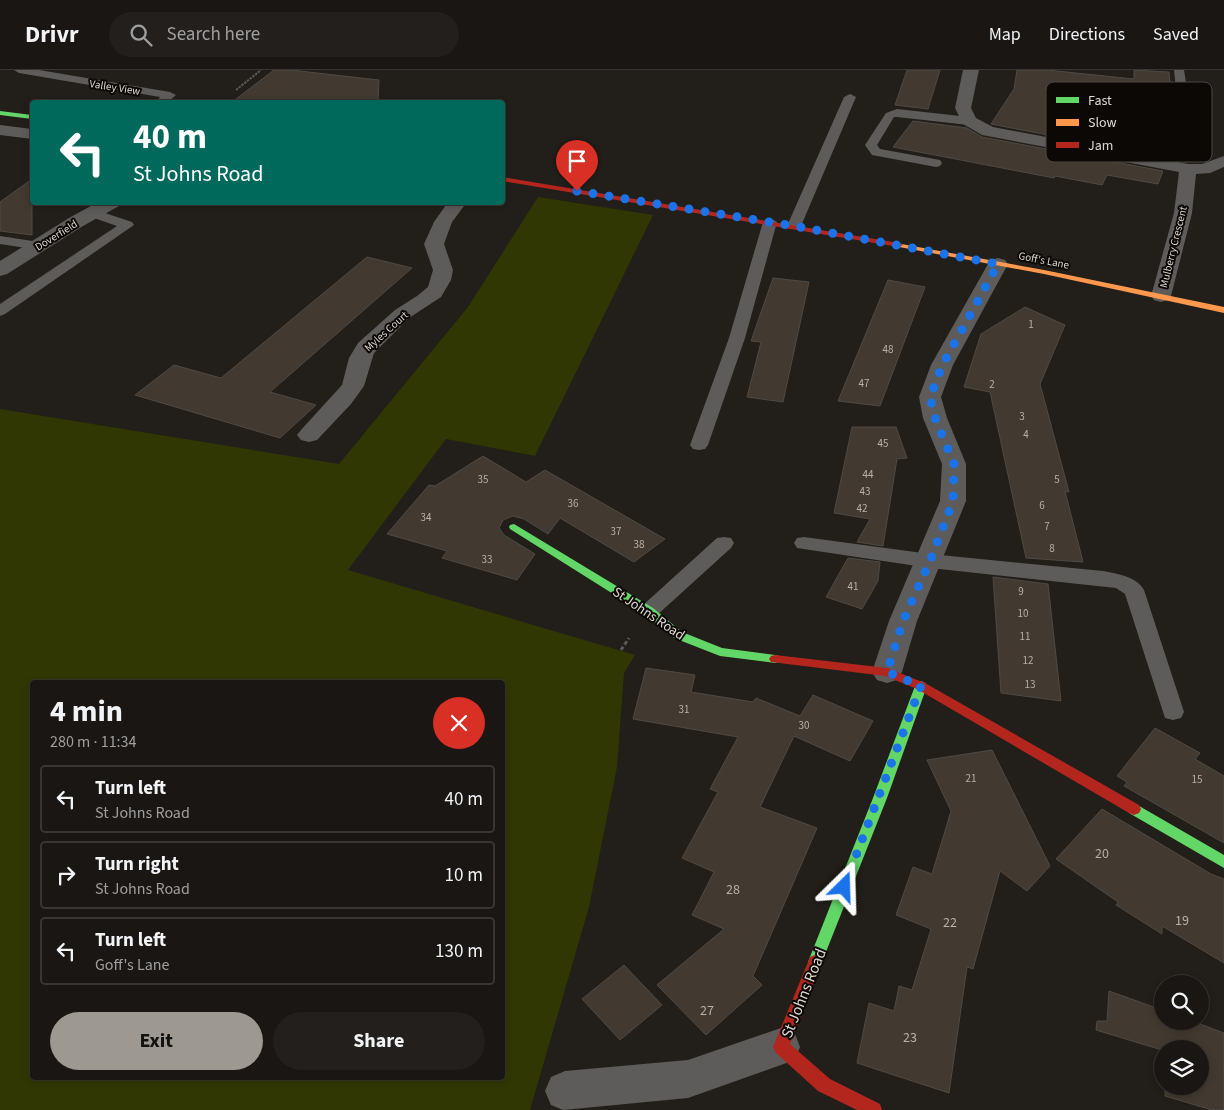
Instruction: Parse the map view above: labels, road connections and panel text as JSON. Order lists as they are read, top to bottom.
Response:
{
  "streets": {
    "street": [
      "Doverfield",
      "Mulberry Crescent",
      "Goff's Lane",
      "Myles Court",
      "St Johns Road"
    ],
    "lane": ["Valley View"]
  },
  "crossings": [
    ["Mulberry Crescent", "Goff's Lane"]
  ],
  "house_numbers": [
    "1",
    "48",
    "47",
    "2",
    "3",
    "4",
    "45",
    "44",
    "35",
    "5",
    "43",
    "36",
    "6",
    "42",
    "34",
    "7",
    "37",
    "38",
    "8",
    "33",
    "41",
    "9",
    "10",
    "11",
    "12",
    "13",
    "31",
    "30",
    "21",
    "15",
    "20",
    "28",
    "19",
    "22",
    "27",
    "23"
  ],
  "legend": ["Fast", "Slow", "Jam"],
  "page": {
    "header": "Drivr",
    "search": "Search here",
    "nav": ["Map", "Directions", "Saved"],
    "turn": ["40 m", "St Johns Road"],
    "heading": ["4 min", "280 m · 11:34"],
    "list": [
      {
        "name": "Turn left",
        "note": "St Johns Road",
        "value": "40 m"
      },
      {
        "name": "Turn right",
        "note": "St Johns Road",
        "value": "10 m"
      },
      {
        "name": "Turn left",
        "note": "Goff's Lane",
        "value": "130 m"
      }
    ],
    "buttons": ["Exit", "Share"]
  }
}
